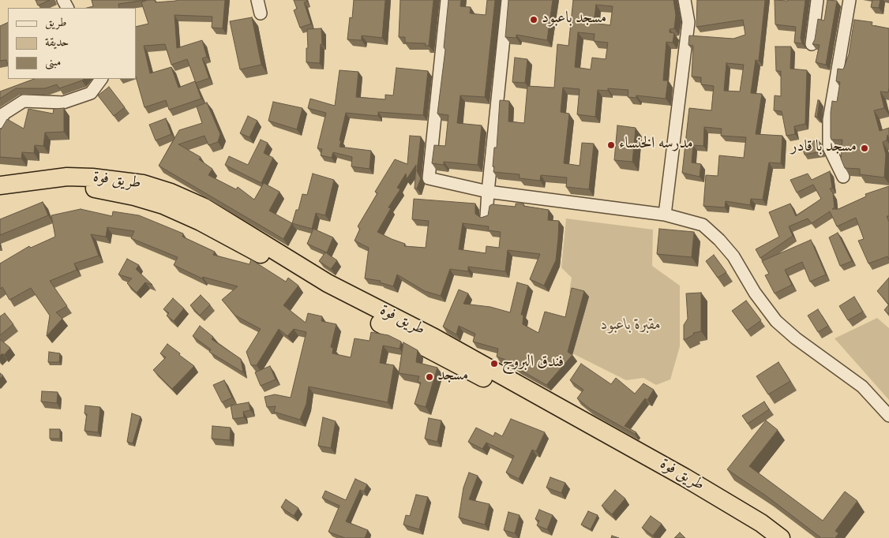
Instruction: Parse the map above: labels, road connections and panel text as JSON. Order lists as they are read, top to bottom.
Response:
{
  "streets": {
    "highway": ["طريق فوة"]
  },
  "parks": ["مقبرة باعبود"],
  "places": [
    "مسجد باعبود",
    "مدرسه الخنساء",
    "مسجد با قادر",
    "فندق البروج",
    "مسجد"
  ],
  "legend": ["طريق", "حديقة", "مبنى"]
}
